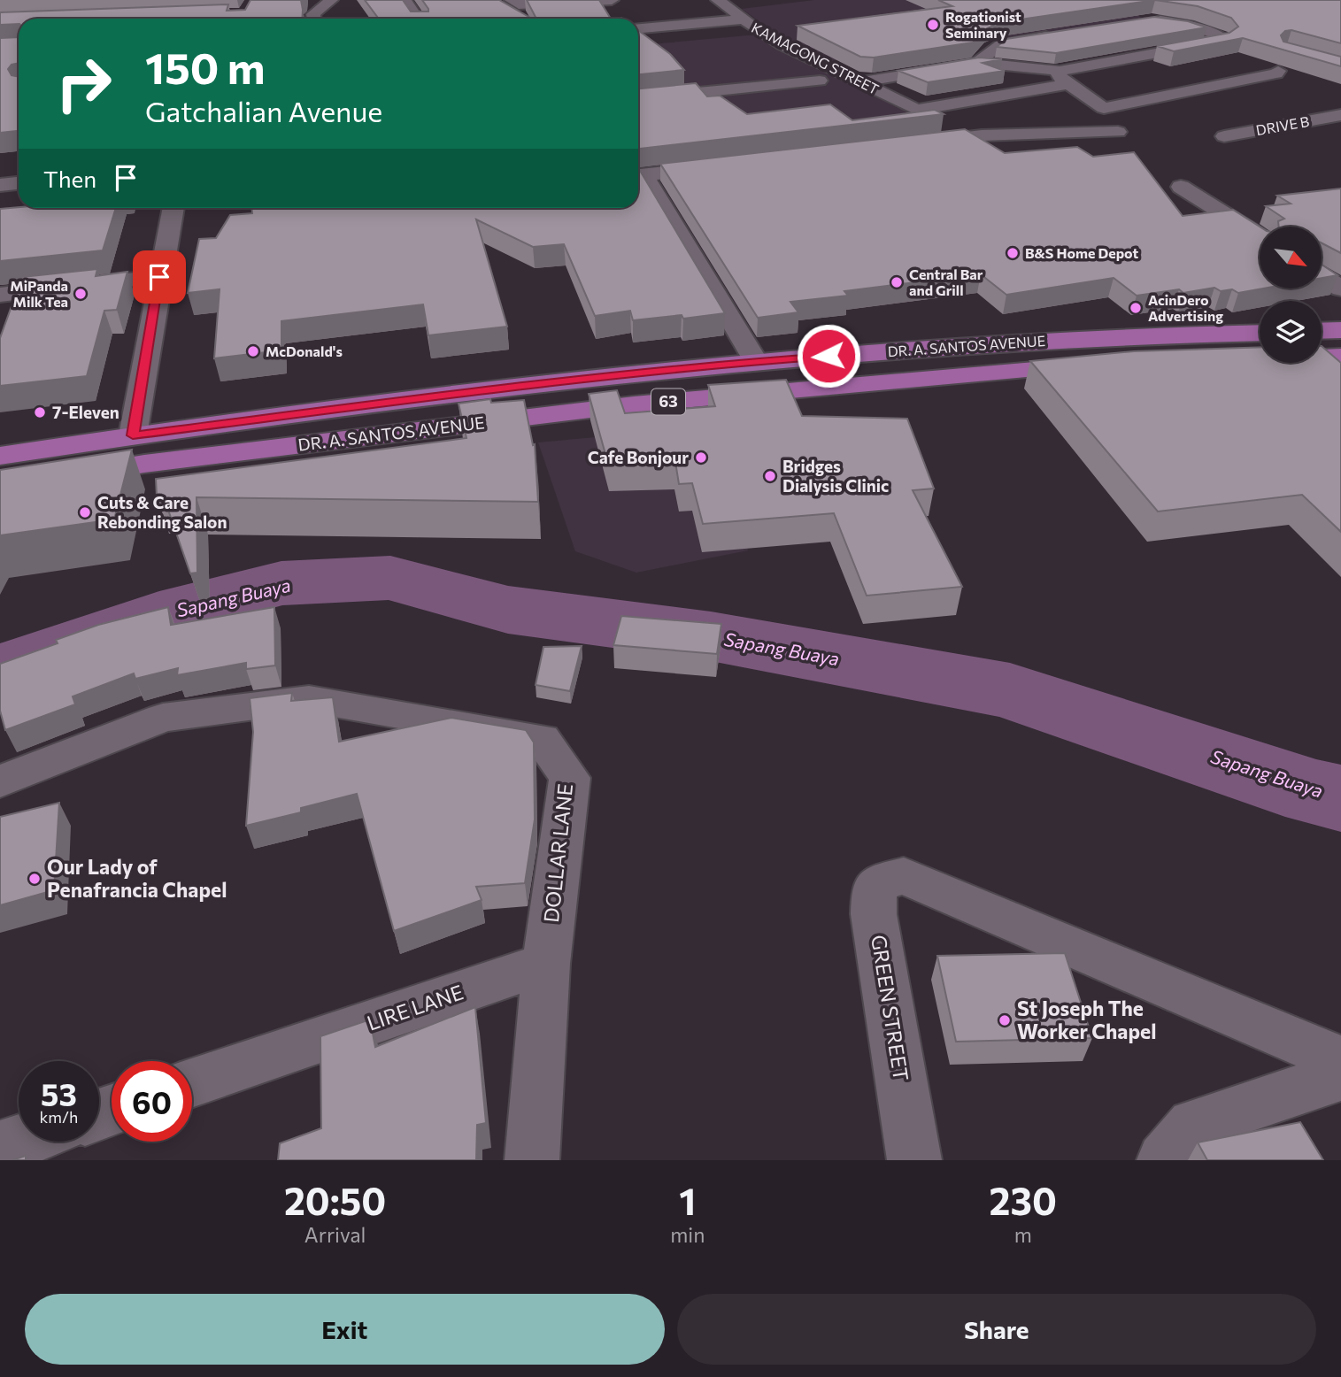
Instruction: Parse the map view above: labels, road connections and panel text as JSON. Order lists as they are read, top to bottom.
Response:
{
  "streets": {
    "main road": ["DR. A. SANTOS AVENUE", "63"],
    "street": [
      "KAMAGONG STREET",
      "DRIVE B",
      "DOLLAR LANE",
      "LIRE LANE",
      "GREEN STREET"
    ]
  },
  "crossings": [
    ["DOLLAR LANE", "LIRE LANE"]
  ],
  "water": ["Sapang Buaya"],
  "places": [
    "Rogationist Seminary",
    "B&S Home Depot",
    "Central Bar and Grill",
    "MiPanda Milk Tea",
    "AcinDero Advertising",
    "McDonald's",
    "7-Eleven",
    "Cafe Bonjour",
    "Bridges Dialysis Clinic",
    "Cuts & Care Rebonding Salon",
    "Our Lady of Penafrancia Chapel",
    "St Joseph The Worker Chapel"
  ],
  "north": "bottom right",
  "page": {
    "turn": ["150 m", "Gatchalian Avenue"],
    "then": "Then",
    "speed": "53 km/h",
    "limit": "60",
    "eta": [
      "20:50",
      "Arrival",
      "1",
      "min",
      "230",
      "m"
    ],
    "buttons": ["Exit", "Share"]
  }
}
